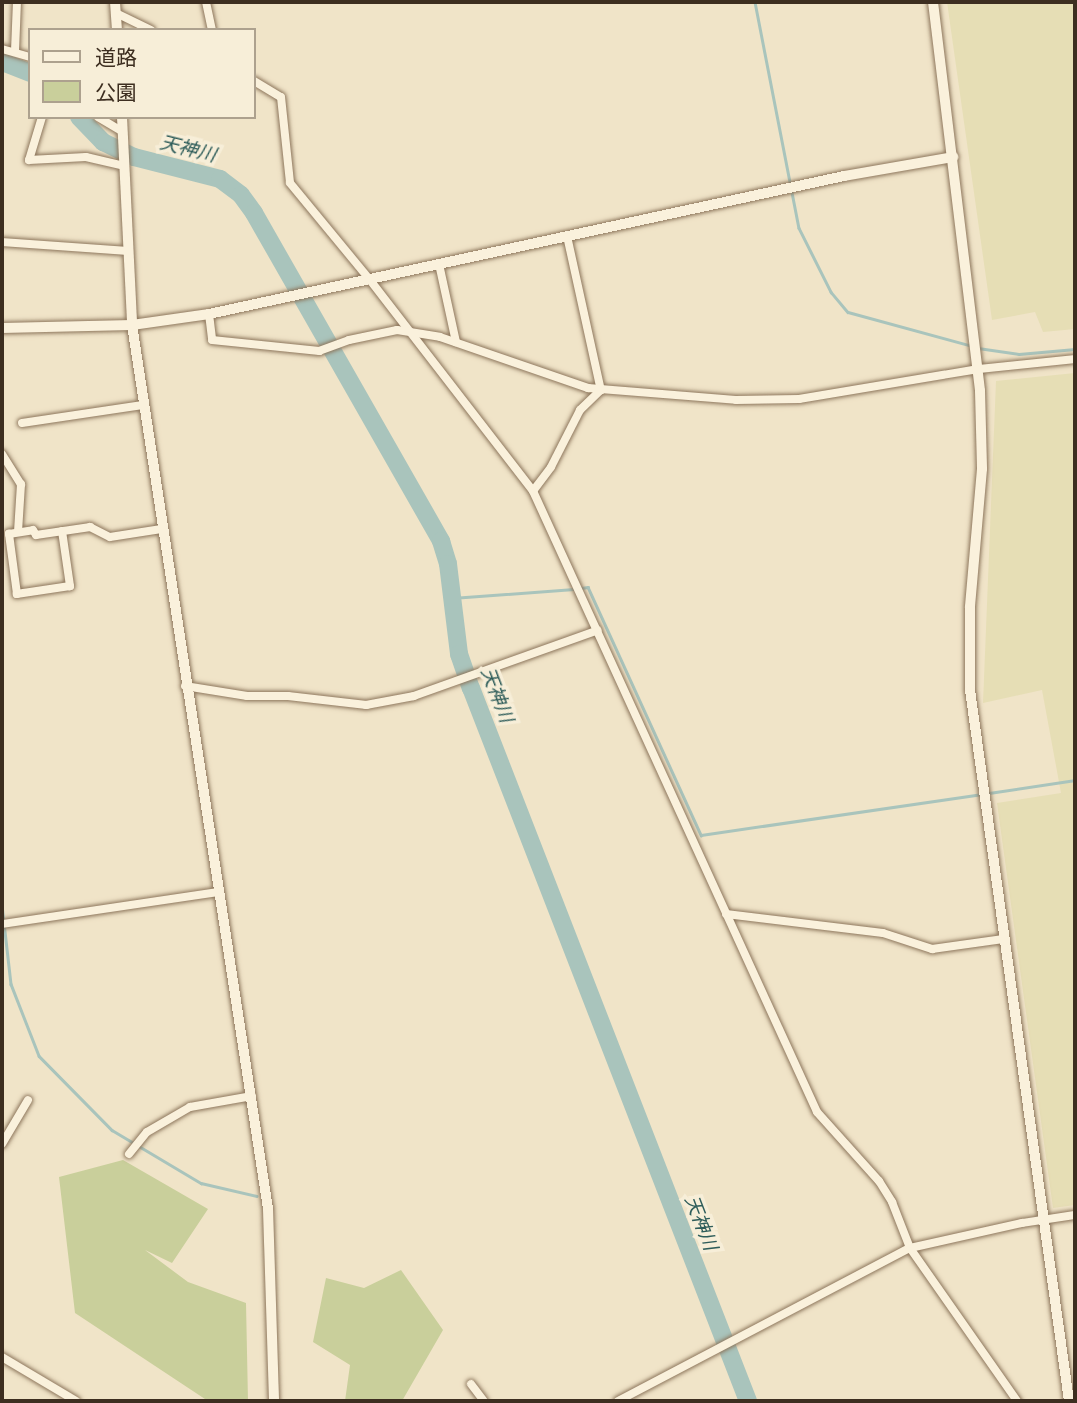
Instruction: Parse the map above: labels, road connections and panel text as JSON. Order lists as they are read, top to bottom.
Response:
{
  "water": ["天神川"],
  "legend": ["道路", "公園"]
}
